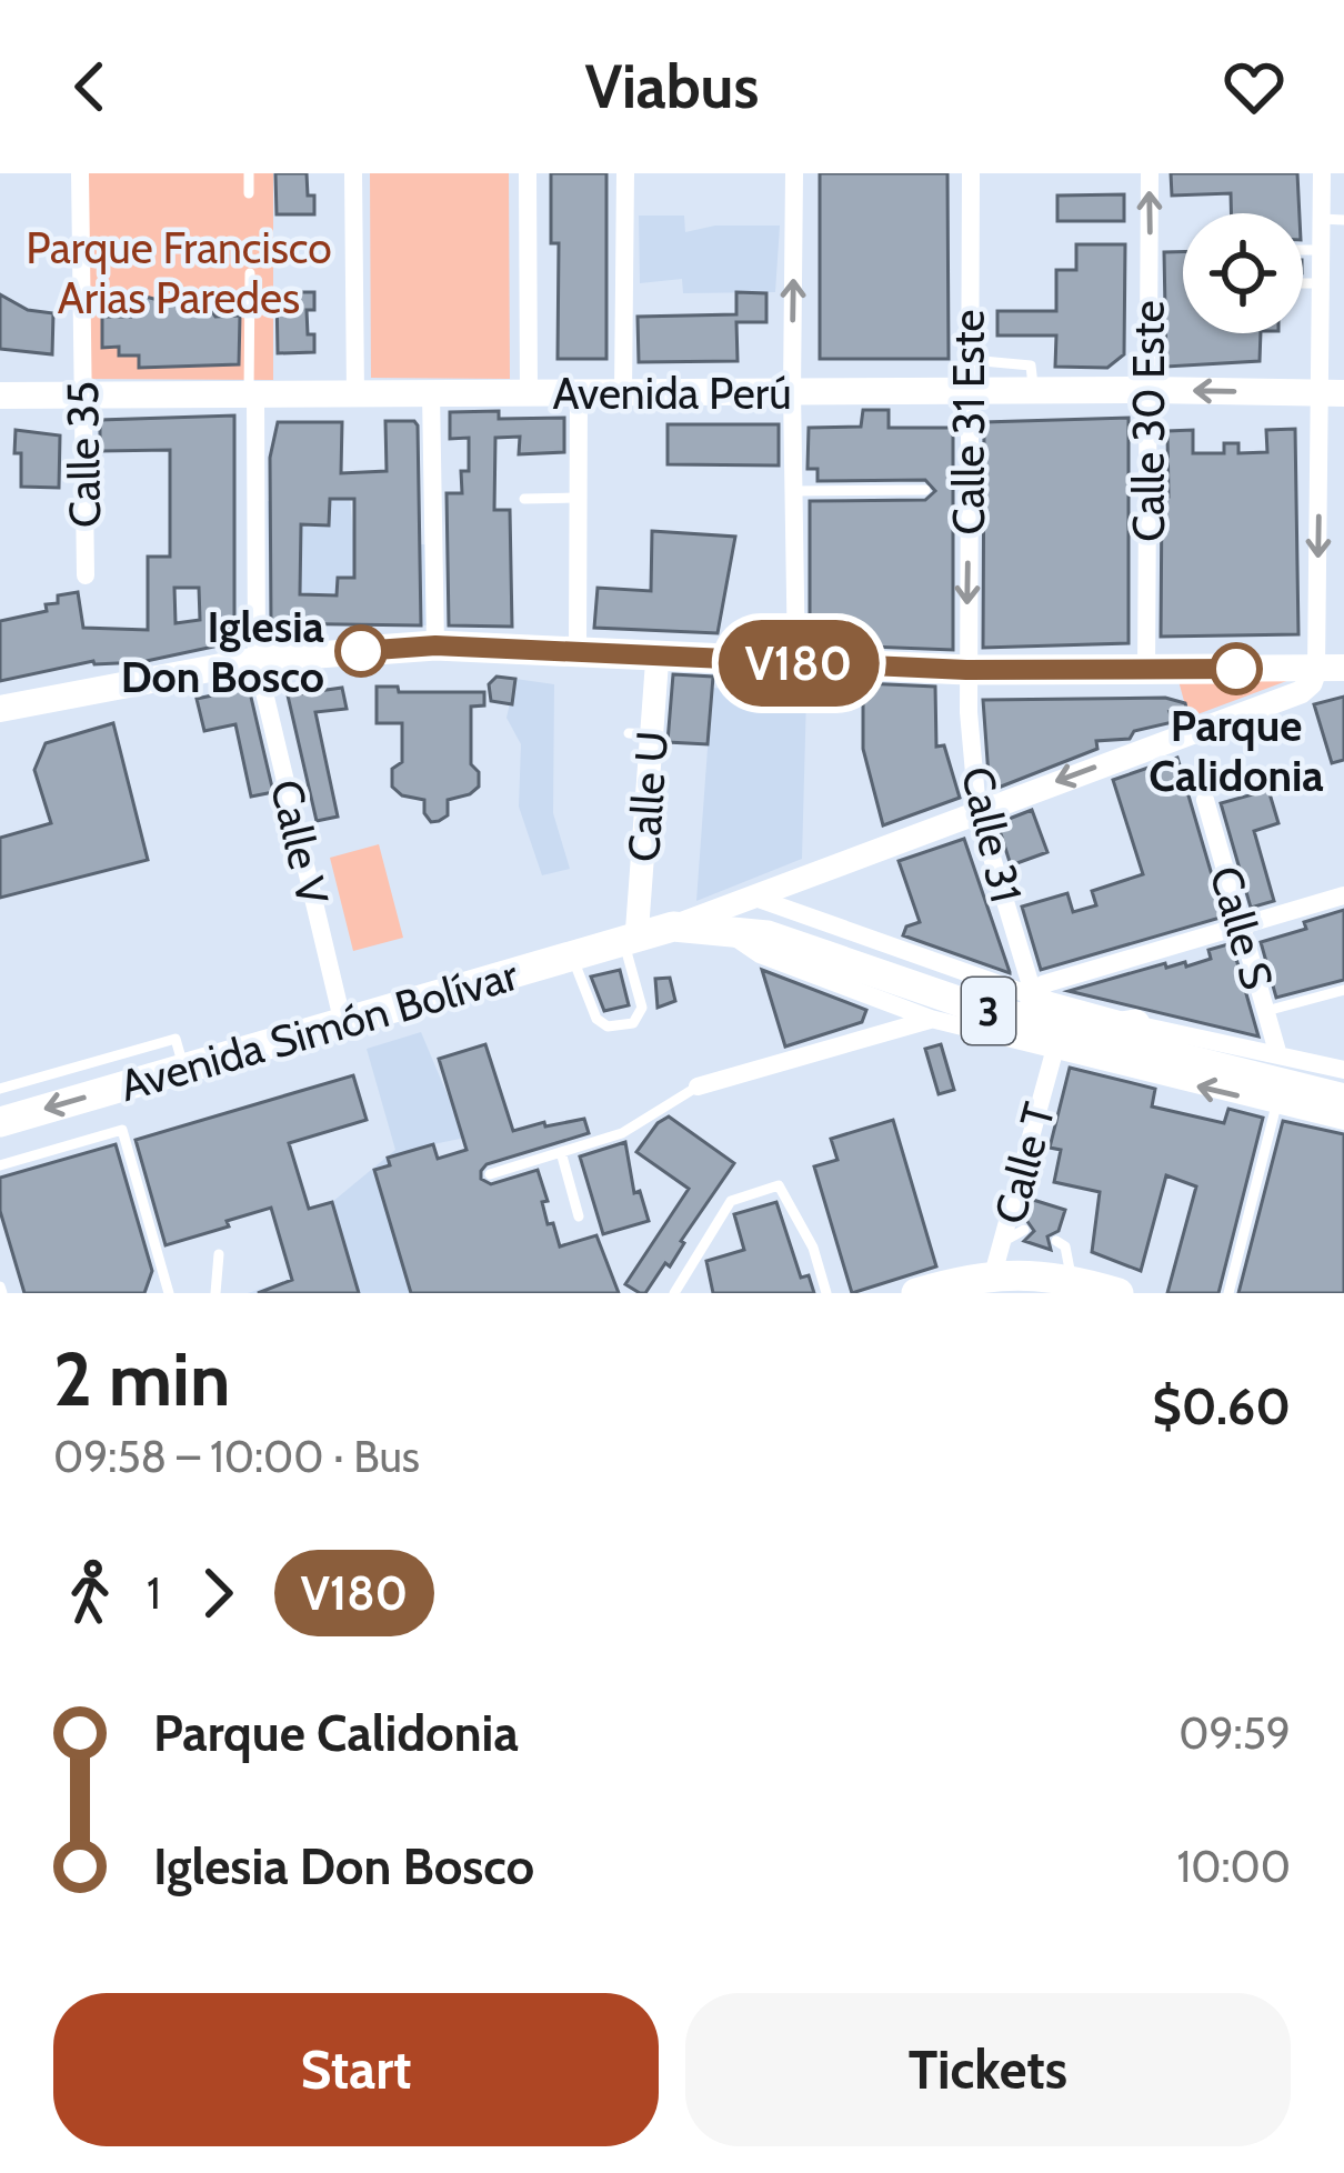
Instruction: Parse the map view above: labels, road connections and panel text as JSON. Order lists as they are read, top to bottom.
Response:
{
  "streets": {
    "main road": ["Avenida Perú", "3", "Avenida Simón Bolívar"],
    "street": [
      "Calle 30 Este",
      "Calle 31 Este",
      "Calle 35",
      "Calle U",
      "Calle 31",
      "Calle V",
      "Calle S",
      "Calle T"
    ]
  },
  "crossings": [
    ["Avenida Perú", "Calle 30 Este"],
    ["Avenida Perú", "Calle 31 Este"],
    ["Avenida Perú", "Calle 35"],
    ["Avenida Perú", "Calle V"],
    ["Calle 31 Este", "Calle 31"],
    ["Calle U", "3"],
    ["Calle U", "Avenida Simón Bolívar"],
    ["Calle V", "Avenida Simón Bolívar"],
    ["3", "Avenida Simón Bolívar"],
    ["3", "Calle T"]
  ],
  "one_way": ["Calle 30 Este", "Calle 31 Este"],
  "parks": ["Parque Francisco Arias Paredes"],
  "places": ["Iglesia Don Bosco", "Parque Calidonia"],
  "lines": ["bus line V180"],
  "page": {
    "header": "Viabus",
    "on_map": "V180",
    "heading": ["2 min", "09:58 – 10:00 · Bus", "$0.60"],
    "legs": ["1", "V180"],
    "list": [
      {
        "name": "Parque Calidonia",
        "value": "09:59"
      },
      {
        "name": "Iglesia Don Bosco",
        "value": "10:00"
      }
    ],
    "buttons": ["Start", "Tickets"]
  }
}
